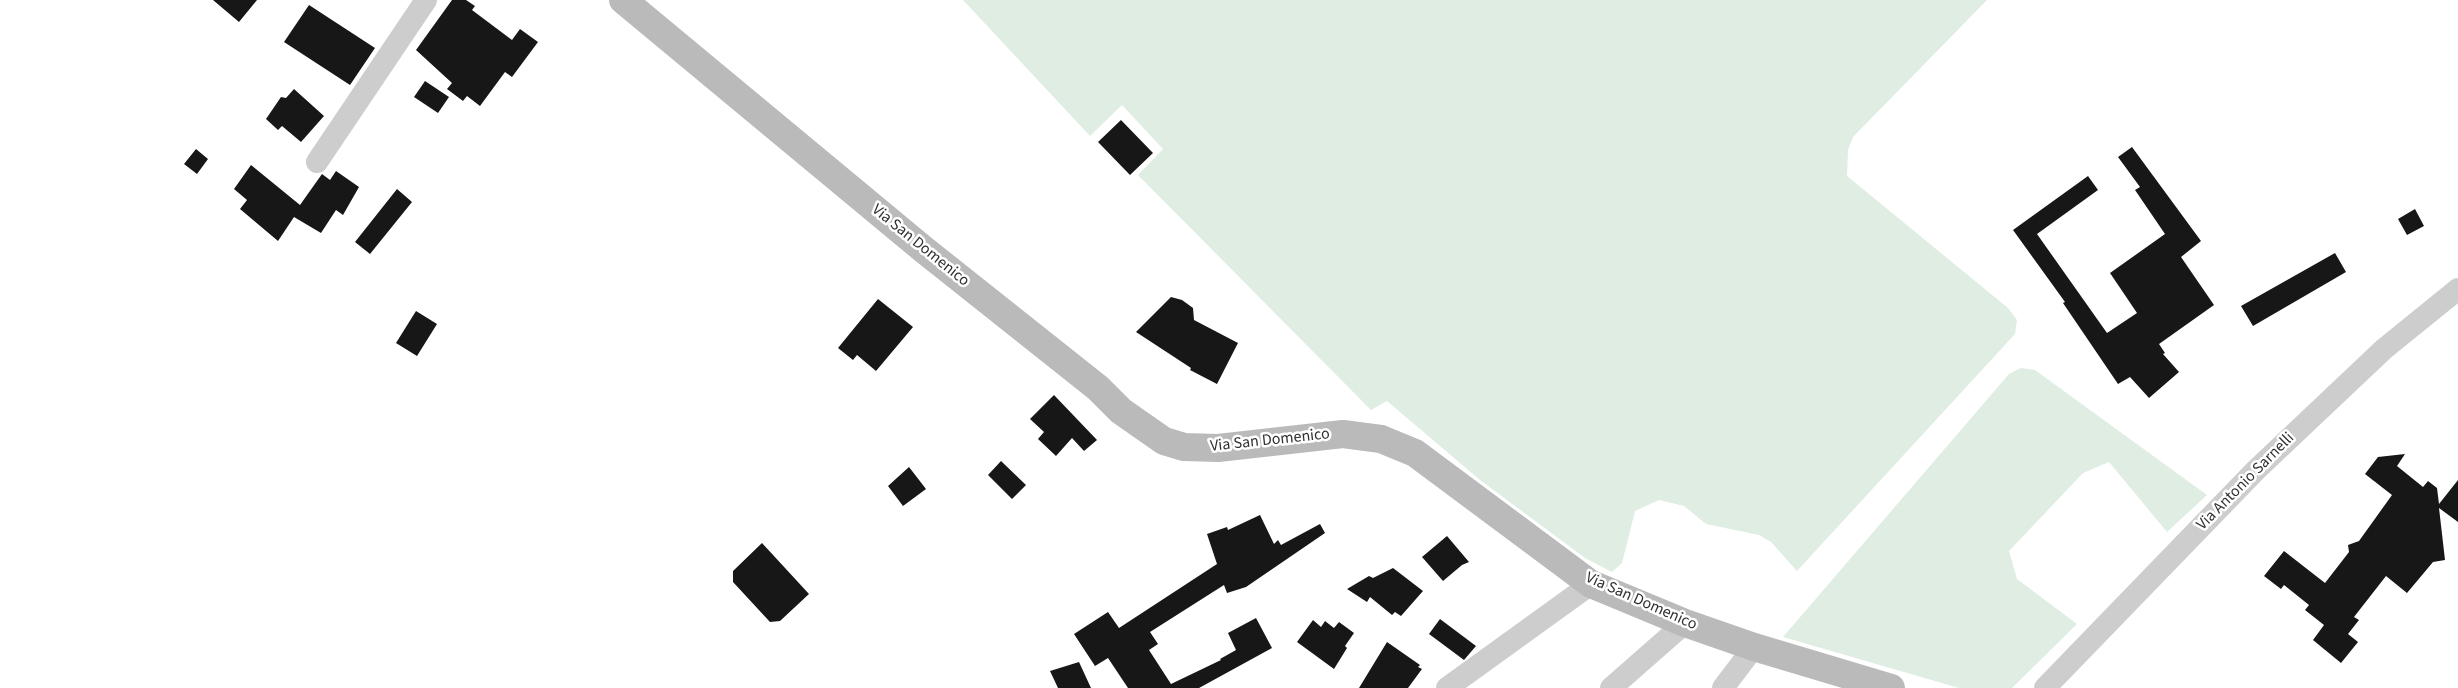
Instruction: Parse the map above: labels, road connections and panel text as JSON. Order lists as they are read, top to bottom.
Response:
{
  "streets": {
    "street": ["Via San Domenico", "Via Antonio Sarnelli"]
  }
}
